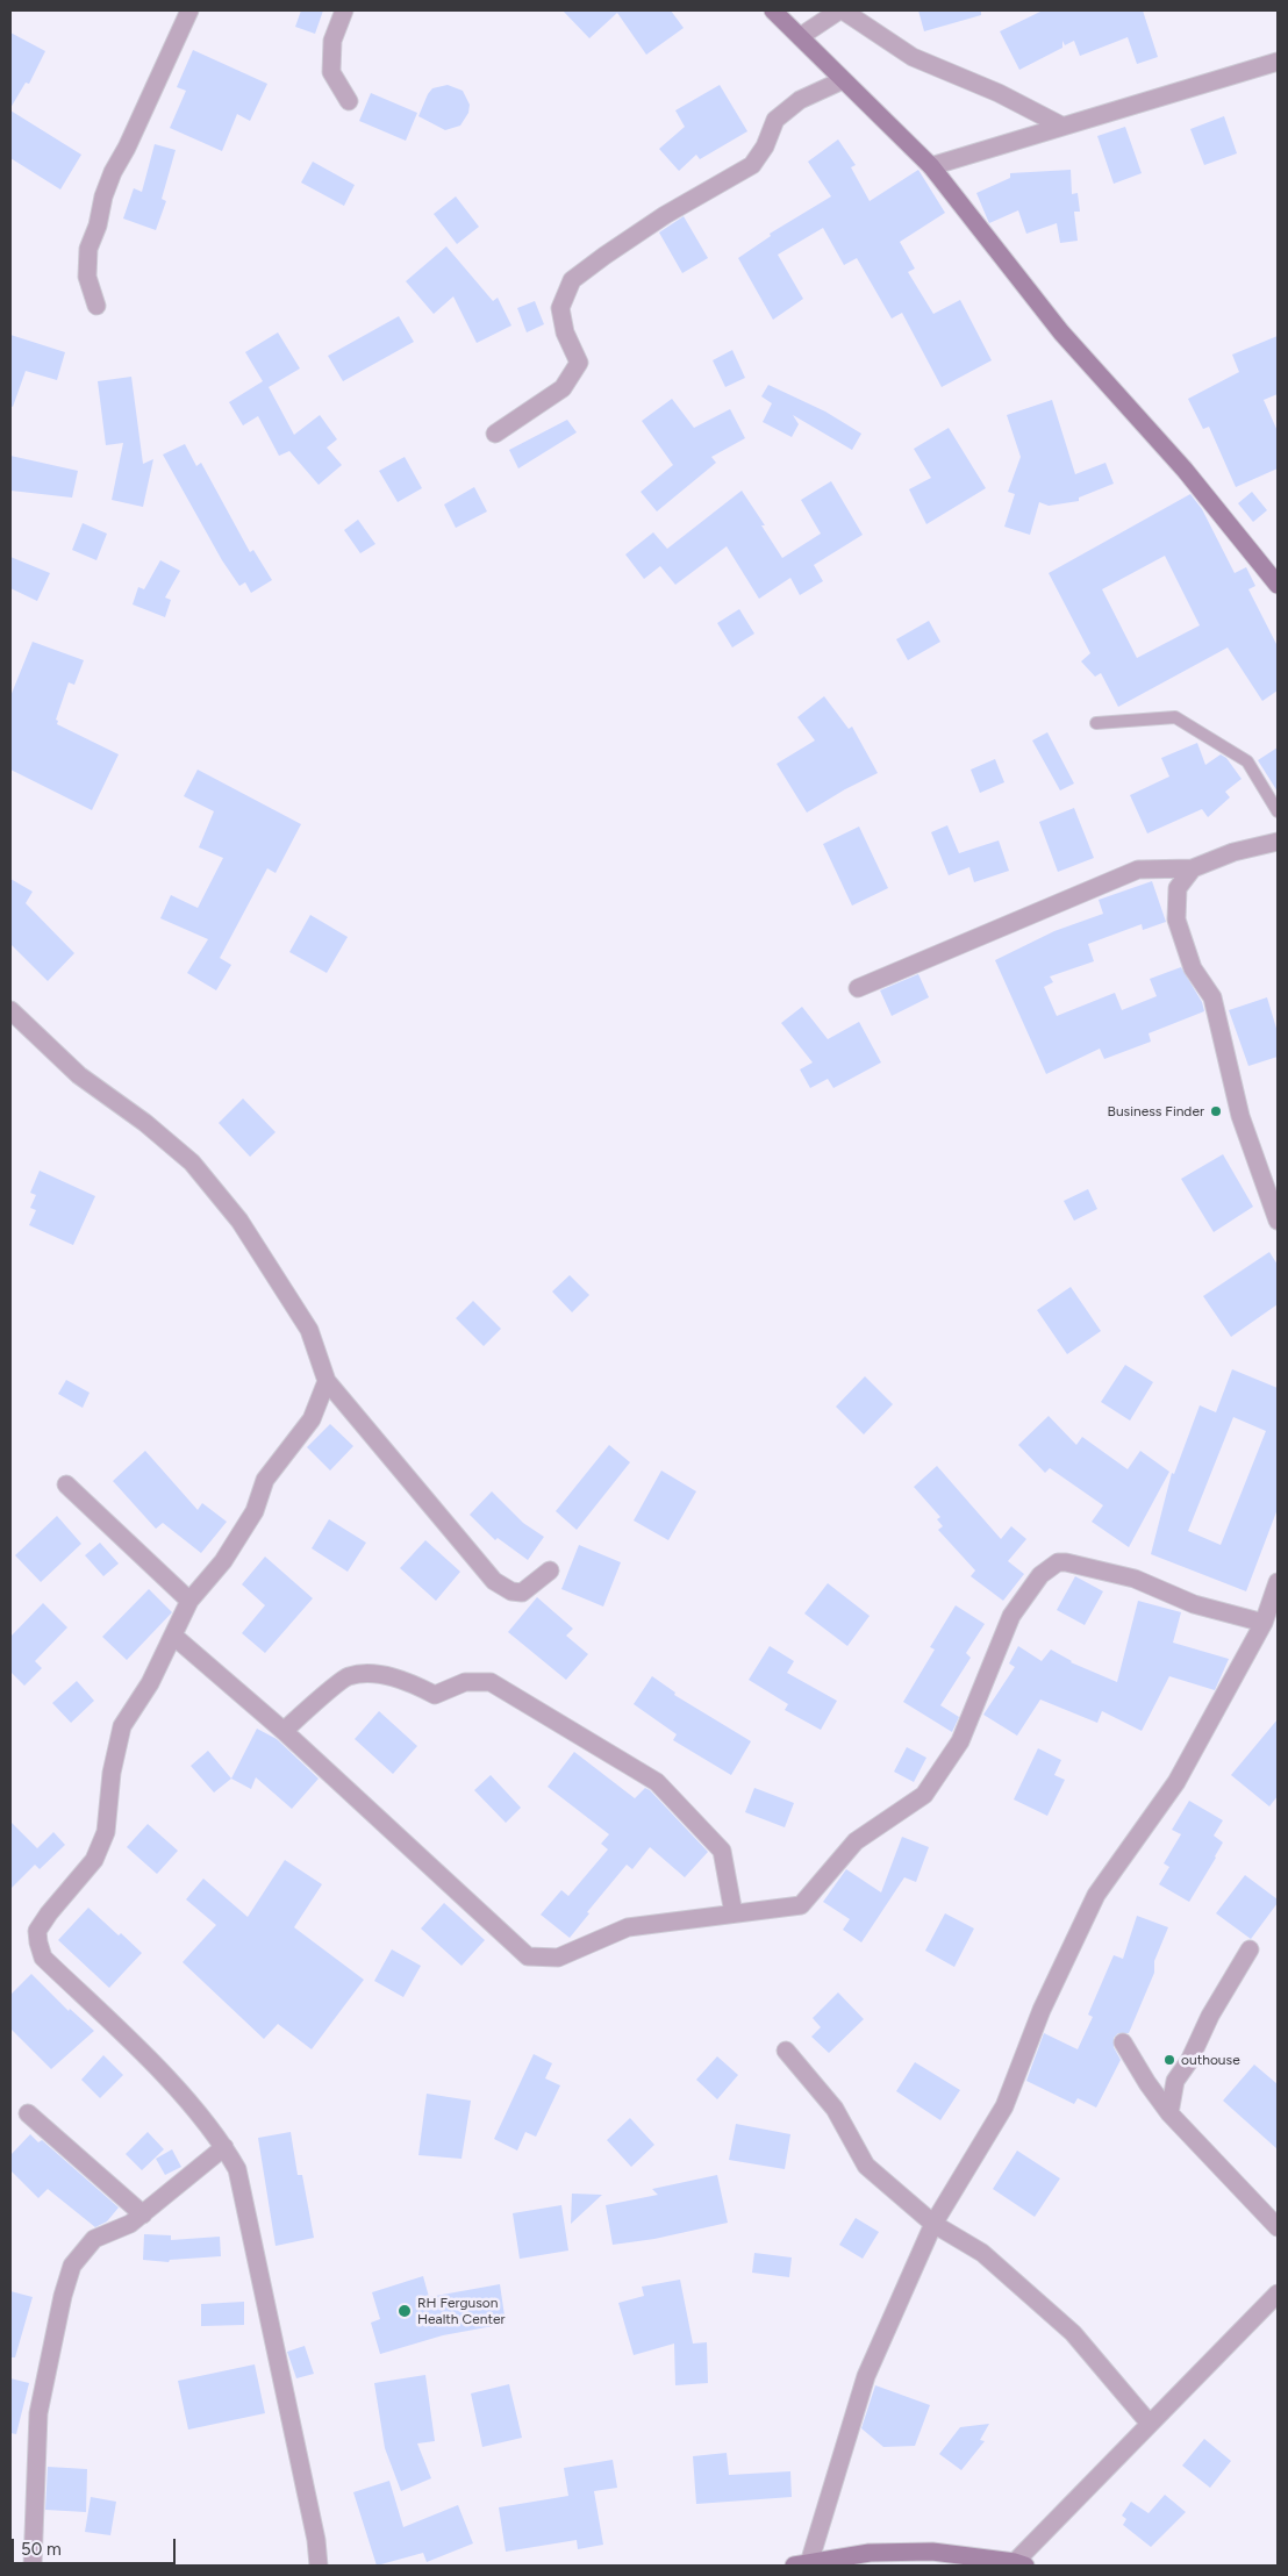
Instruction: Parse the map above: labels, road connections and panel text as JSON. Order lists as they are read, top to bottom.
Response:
{
  "places": ["Business Finder", "outhouse", "RH Ferguson Health Center"],
  "scale_bar": "50 m"
}
